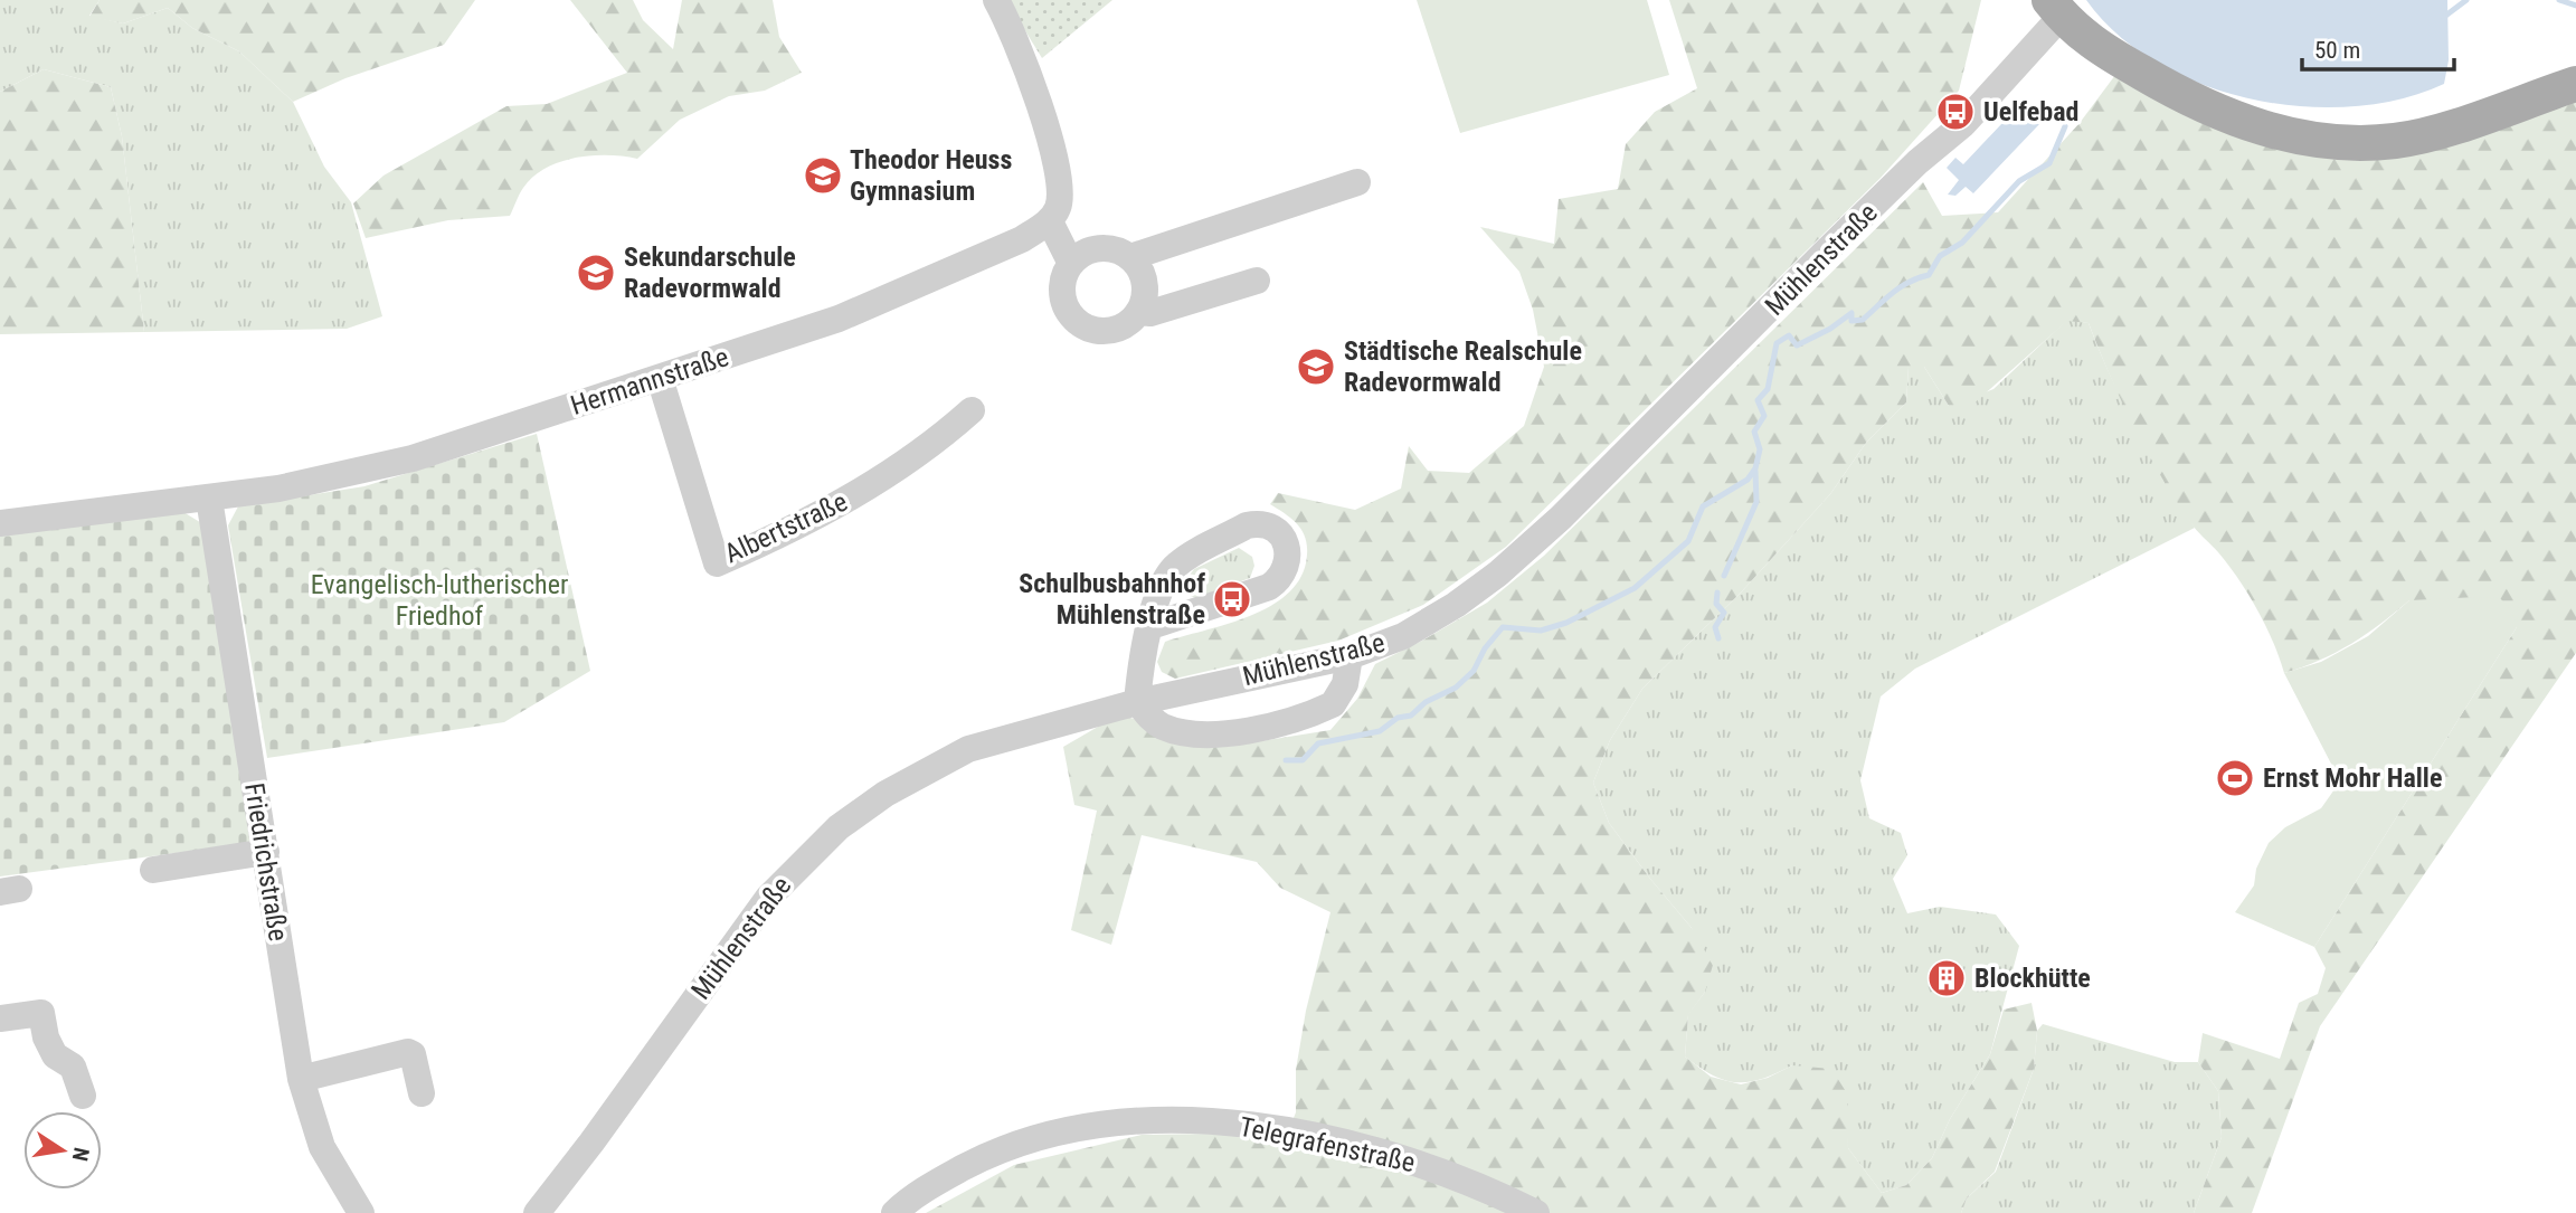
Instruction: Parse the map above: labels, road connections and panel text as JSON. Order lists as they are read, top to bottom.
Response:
{
  "streets": {
    "street": [
      "Mühlenstraße",
      "Hermannstraße",
      "Albertstraße",
      "Friedrichstraße",
      "Telegrafenstraße"
    ]
  },
  "crossings": [
    ["Hermannstraße", "Albertstraße"],
    ["Hermannstraße", "Friedrichstraße"]
  ],
  "parks": ["Evangelisch-lutherischer Friedhof"],
  "places": {
    "bus stop": ["Uelfebad", "Schulbusbahnhof Mühlenstraße"],
    "school or university": ["Theodor Heuss Gymnasium", "Sekundarschule Radevormwald", "Städtische Realschule Radevormwald"],
    "sports": ["Ernst Mohr Halle"],
    "building": ["Blockhütte"]
  },
  "scale_bar": "50 m",
  "north": "right"
}
